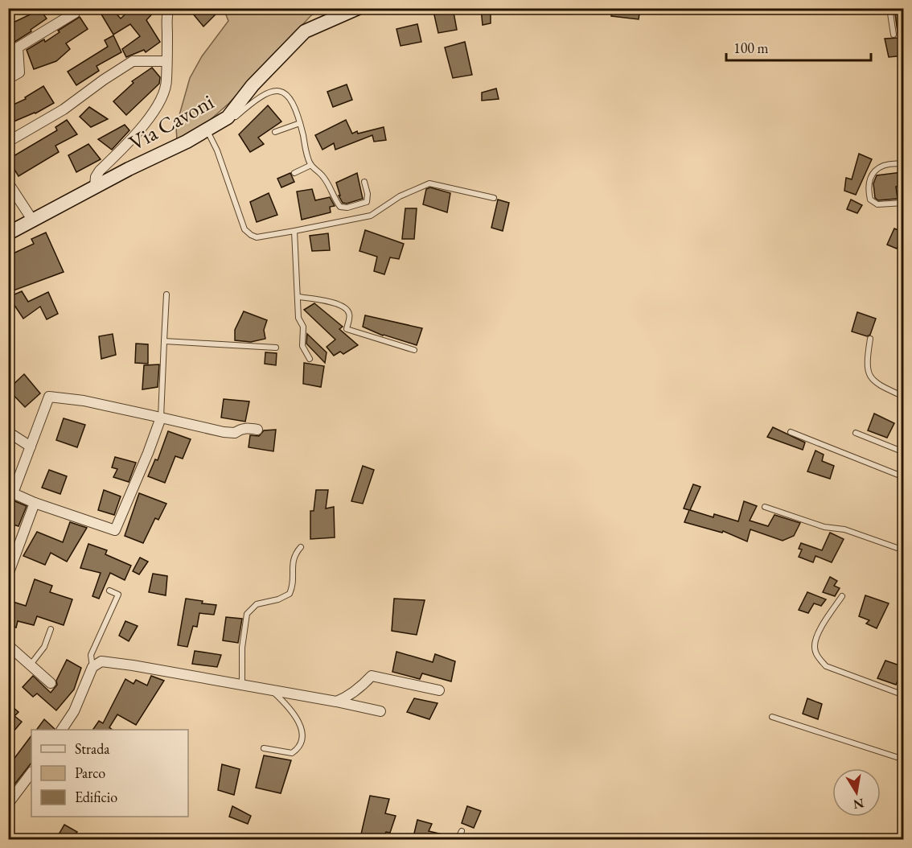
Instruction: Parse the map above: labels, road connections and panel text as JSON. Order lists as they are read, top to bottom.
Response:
{
  "streets": {
    "street": ["Via Cavoni"]
  },
  "legend": ["Strada", "Parco", "Edificio"],
  "scale_bar": "100 m",
  "north": "bottom"
}
